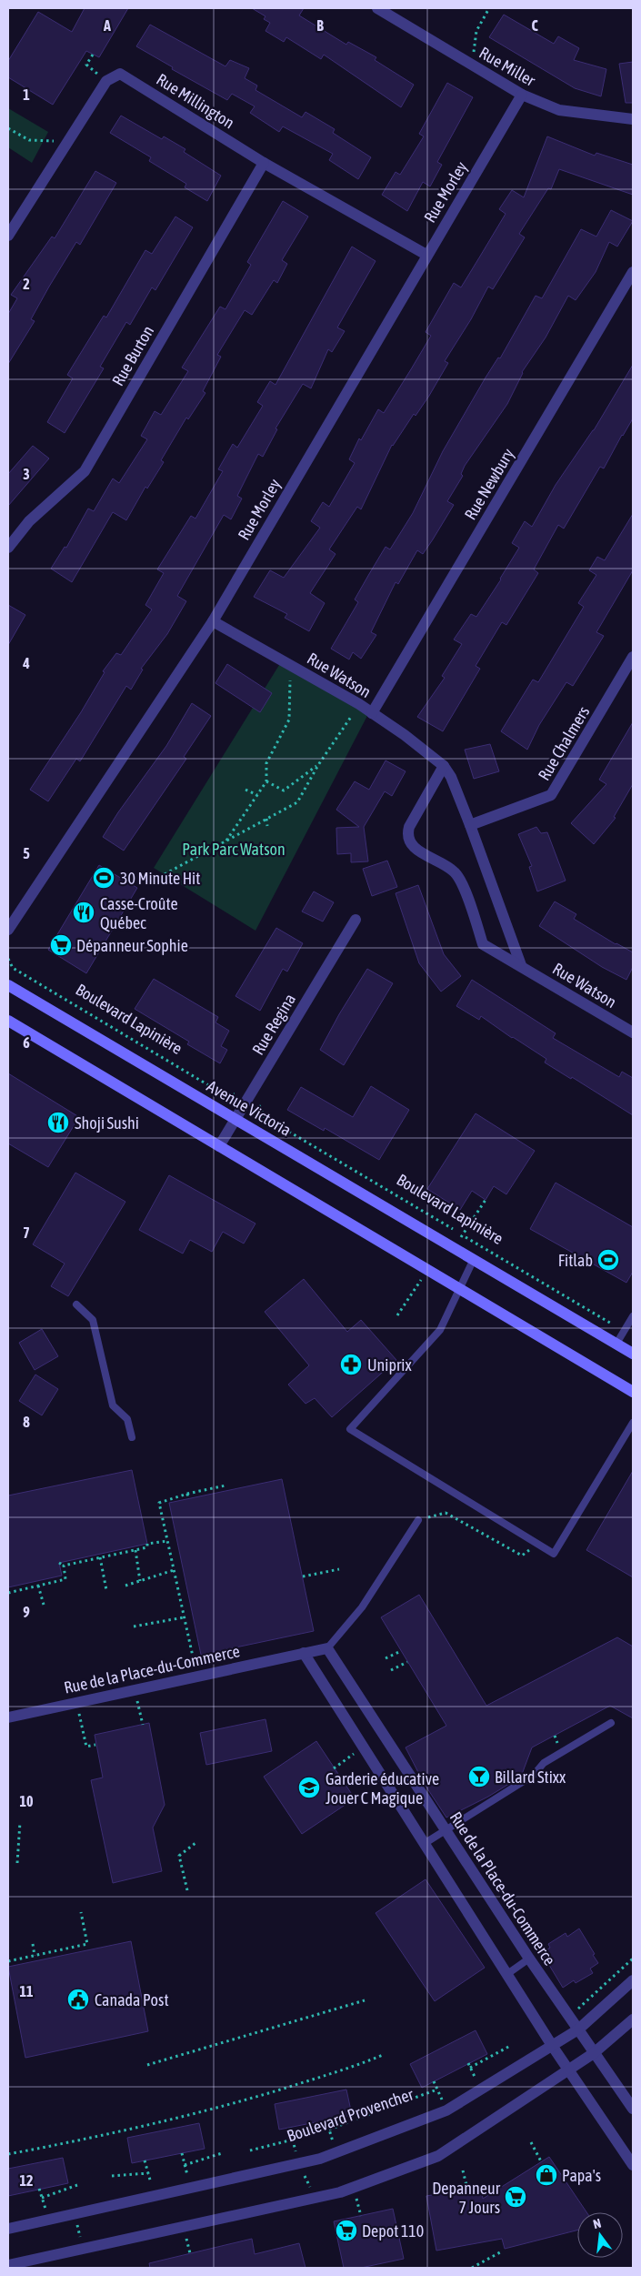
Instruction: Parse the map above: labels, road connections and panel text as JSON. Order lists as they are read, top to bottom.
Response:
{
  "streets": {
    "main road": ["Boulevard Lapinière", "Avenue Victoria"],
    "street": [
      "Rue Miller",
      "Rue Millington",
      "Rue Morley",
      "Rue Burton",
      "Rue Newbury",
      "Rue Watson",
      "Rue Chalmers",
      "Rue Regina",
      "Rue de la Place-du-Commerce",
      "Boulevard Provencher"
    ]
  },
  "crossings": [
    ["Rue Miller", "Rue Morley"],
    ["Rue Millington", "Rue Morley"],
    ["Rue Millington", "Rue Burton"],
    ["Rue Morley", "Rue Watson"],
    ["Rue Newbury", "Rue Watson"],
    ["Rue Watson", "Rue Chalmers"],
    ["Boulevard Lapinière", "Avenue Victoria"],
    ["Rue Regina", "Avenue Victoria"],
    ["Rue de la Place-du-Commerce", "Boulevard Provencher"]
  ],
  "parks": ["Park Parc Watson"],
  "places": {
    "sports": ["30 Minute Hit", "Fitlab"],
    "restaurant": ["Casse-Croûte Québec", "Shoji Sushi"],
    "supermarket": ["Dépanneur Sophie", "Depanneur 7 Jours", "Depot 110"],
    "pharmacy": ["Uniprix"],
    "bar": ["Billard Stixx"],
    "school or university": ["Garderie éducative Jouer C Magique"],
    "public building": ["Canada Post"],
    "shop": ["Papa's"]
  },
  "north": "top",
  "grid": {
    "columns": ["A", "B", "C"],
    "rows": [
      "1",
      "2",
      "3",
      "4",
      "5",
      "6",
      "7",
      "8",
      "9",
      "10",
      "11",
      "12"
    ]
  }
}
